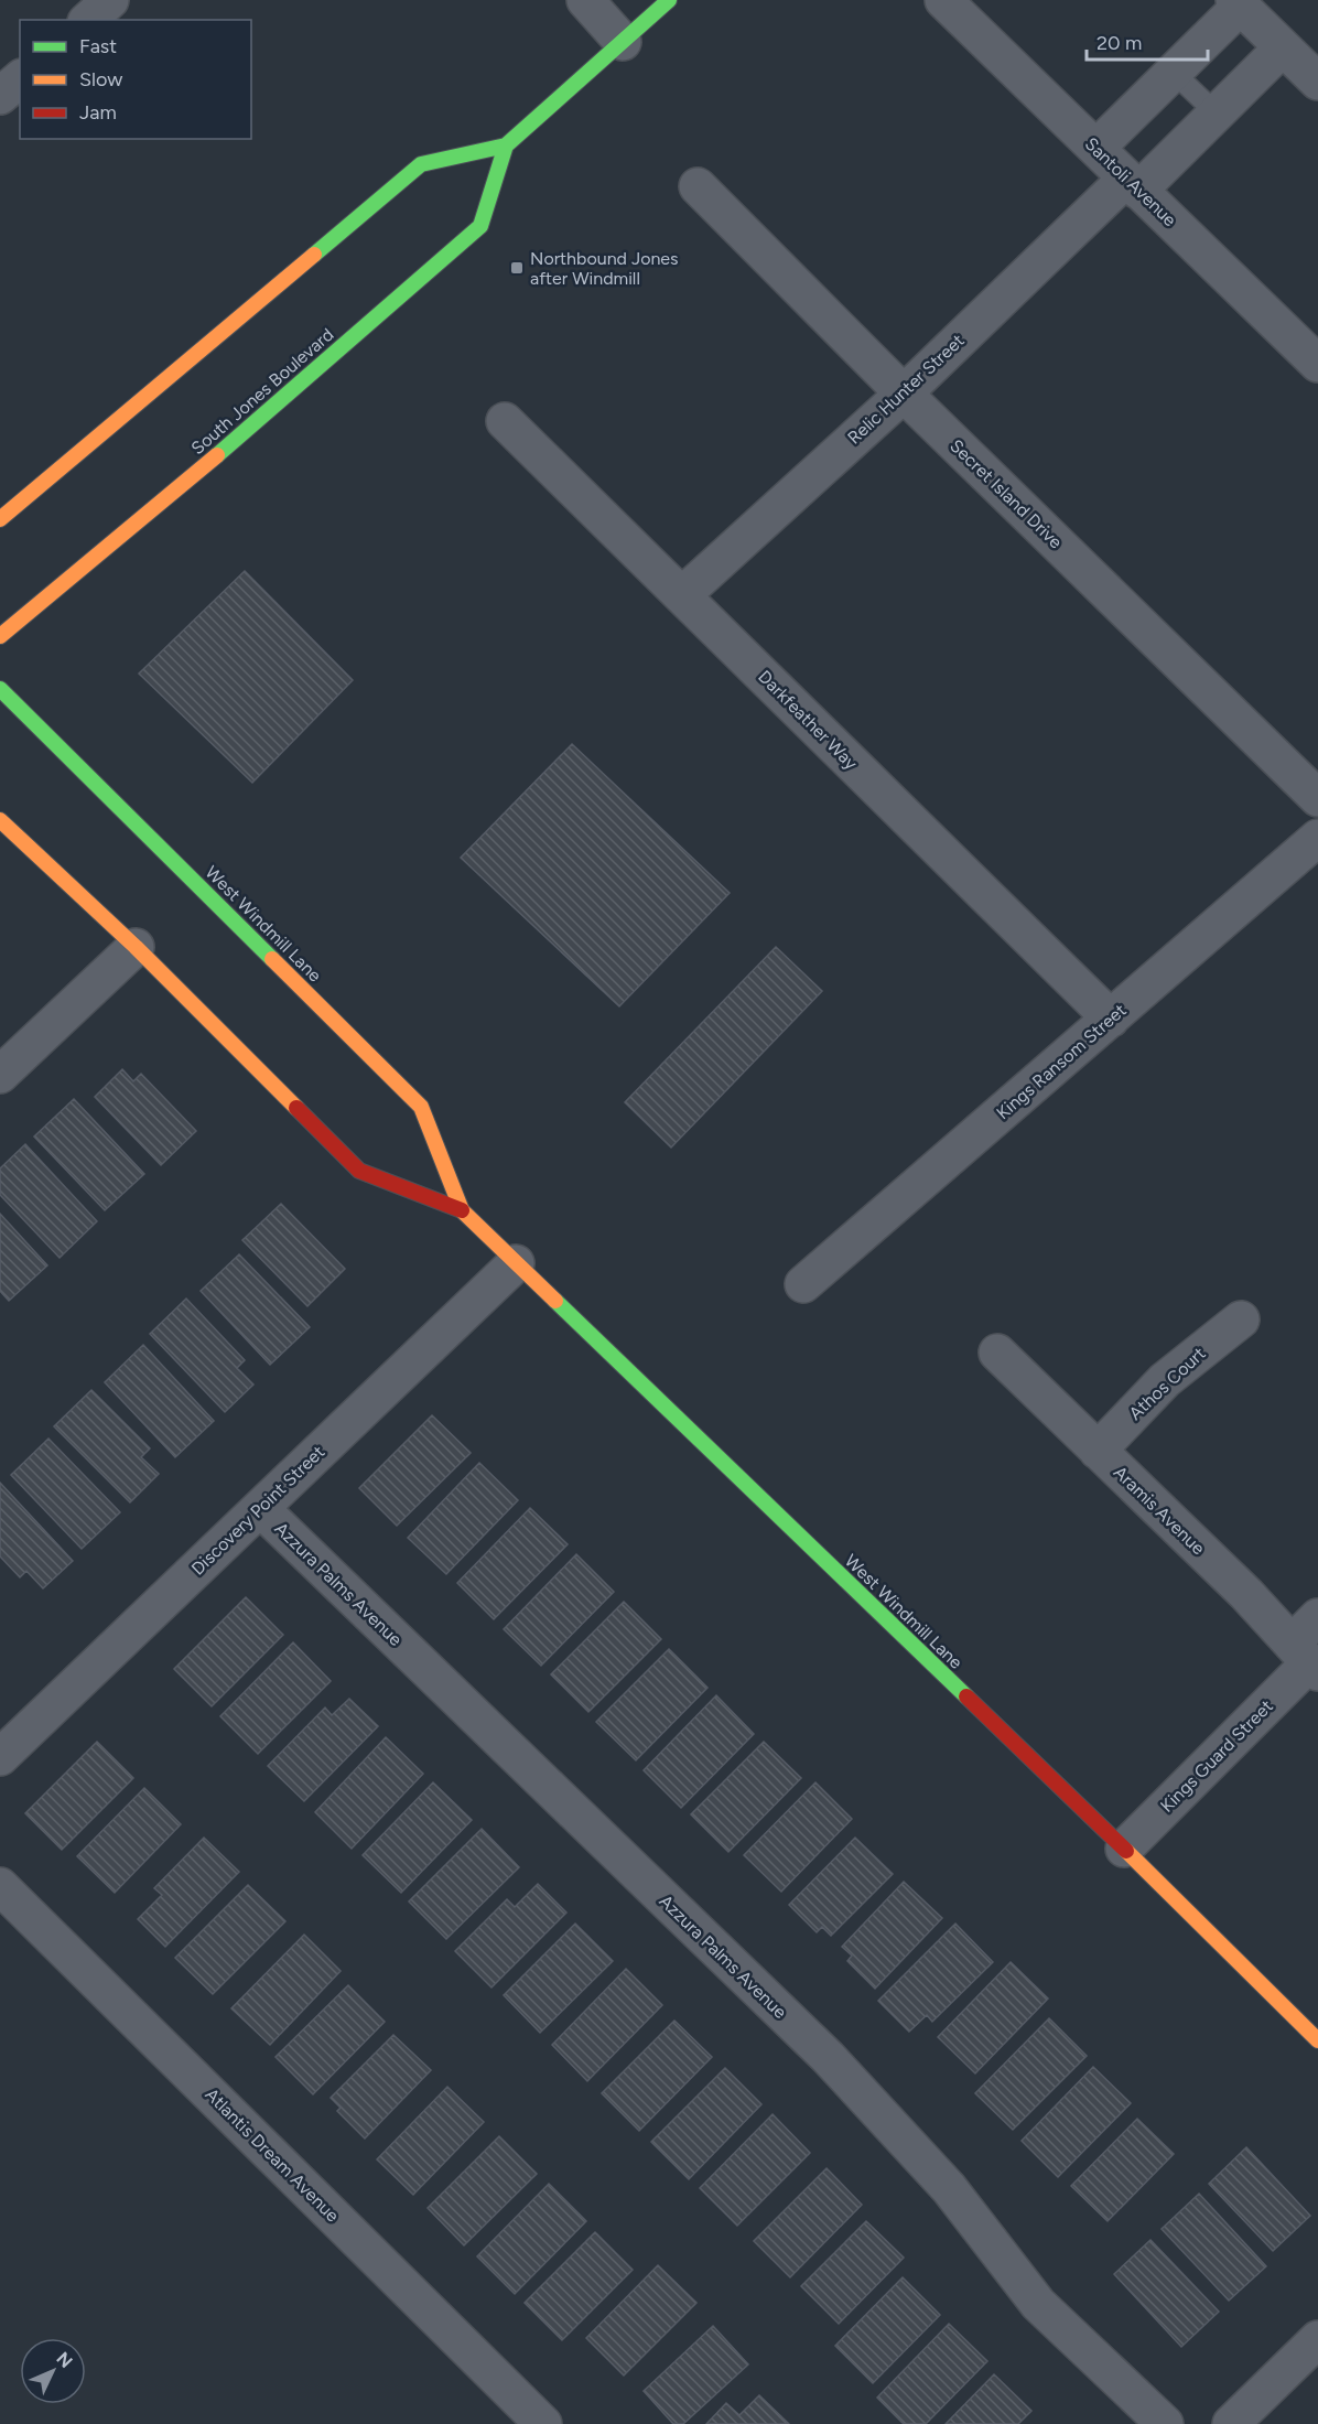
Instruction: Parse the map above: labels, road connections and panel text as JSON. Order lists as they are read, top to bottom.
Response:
{
  "streets": {
    "street": [
      "Santoli Avenue",
      "Relic Hunter Street",
      "South Jones Boulevard",
      "Secret Island Drive",
      "Darkfeather Way",
      "West Windmill Lane",
      "Kings Ransom Street",
      "Athos Court",
      "Discovery Point Street",
      "Aramis Avenue",
      "Azzura Palms Avenue",
      "Kings Guard Street",
      "Atlantis Dream Avenue"
    ]
  },
  "crossings": [
    ["Santoli Avenue", "Relic Hunter Street"],
    ["Relic Hunter Street", "Secret Island Drive"],
    ["Relic Hunter Street", "Darkfeather Way"],
    ["Darkfeather Way", "Kings Ransom Street"],
    ["West Windmill Lane", "Discovery Point Street"],
    ["West Windmill Lane", "Kings Guard Street"],
    ["Athos Court", "Aramis Avenue"],
    ["Discovery Point Street", "Azzura Palms Avenue"],
    ["Aramis Avenue", "Kings Guard Street"]
  ],
  "places": {
    "transit": ["Northbound Jones after Windmill"]
  },
  "legend": ["Fast", "Slow", "Jam"],
  "scale_bar": "20 m",
  "north": "top right"
}
